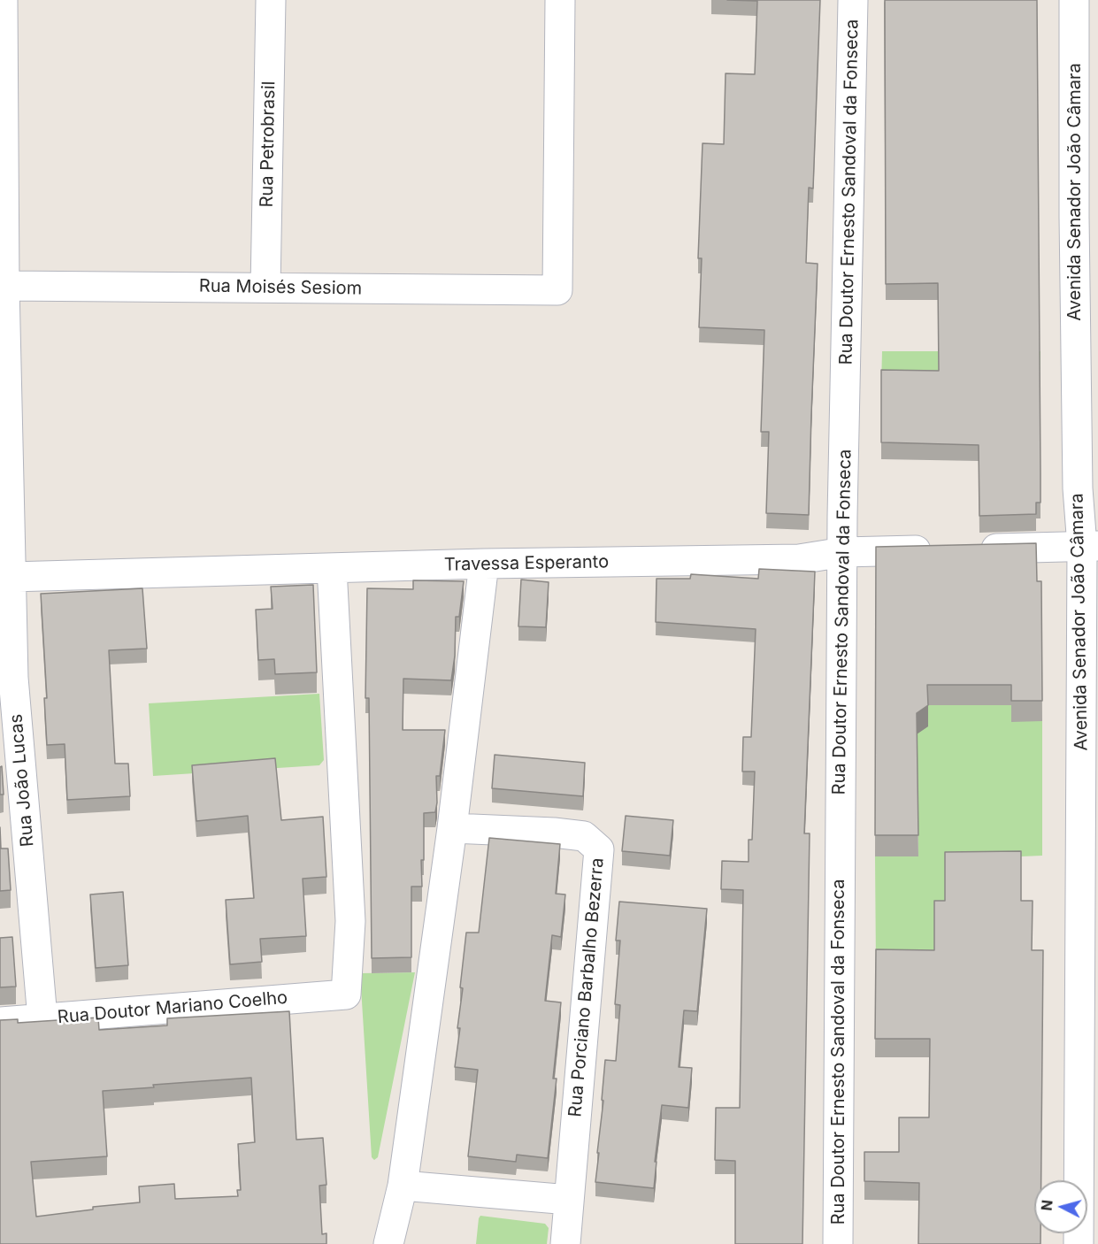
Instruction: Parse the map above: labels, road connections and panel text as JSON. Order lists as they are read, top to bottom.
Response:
{
  "streets": {
    "street": [
      "Rua Petrobrasil",
      "Rua Doutor Ernesto Sandoval da Fonseca",
      "Avenida Senador João Câmara",
      "Rua Moisés Sesiom",
      "Travessa Esperanto",
      "Rua João Lucas",
      "Rua Porciano Barbalho Bezerra",
      "Rua Doutor Mariano Coelho"
    ]
  },
  "crossings": [
    ["Rua Petrobrasil", "Rua Moisés Sesiom"],
    ["Rua Doutor Ernesto Sandoval da Fonseca", "Travessa Esperanto"],
    ["Rua Moisés Sesiom", "Rua João Lucas"],
    ["Travessa Esperanto", "Rua João Lucas"],
    ["Travessa Esperanto", "Rua Doutor Mariano Coelho"],
    ["Rua João Lucas", "Rua Doutor Mariano Coelho"]
  ],
  "north": "left"
}
